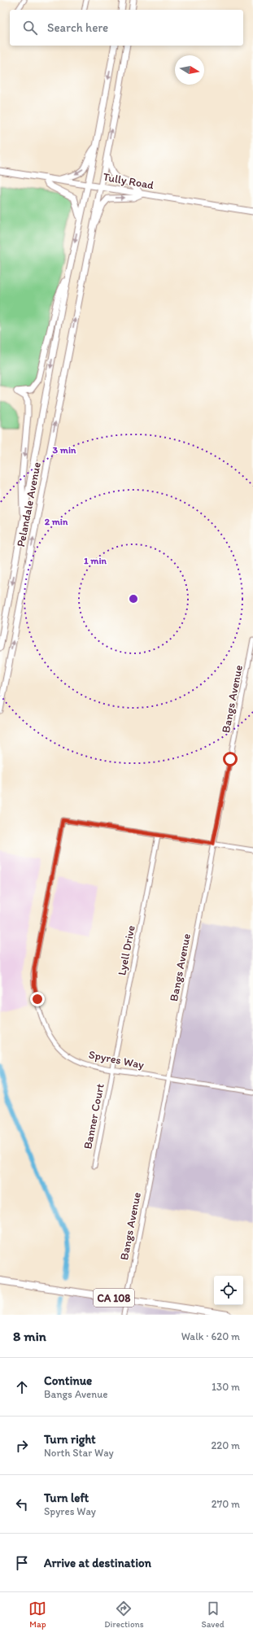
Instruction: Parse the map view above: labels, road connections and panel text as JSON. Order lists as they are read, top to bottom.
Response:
{
  "streets": {
    "main road": ["Tully Road", "Pelandale Avenue", "CA 108"],
    "street": [
      "Bangs Avenue",
      "Lyell Drive",
      "Spyres Way",
      "Banner Court"
    ]
  },
  "crossings": [
    ["Tully Road", "Pelandale Avenue"],
    ["Bangs Avenue", "Spyres Way"],
    ["Bangs Avenue", "CA 108"],
    ["Lyell Drive", "Spyres Way"],
    ["Lyell Drive", "Banner Court"],
    ["Spyres Way", "Banner Court"]
  ],
  "north": "right",
  "page": {
    "search": "Search here",
    "heading": ["8 min", "Walk · 620 m"],
    "list": [
      ["Continue", "Bangs Avenue", "130 m"],
      ["Turn right", "North Star Way", "220 m"],
      ["Turn left", "Spyres Way", "270 m"],
      "Arrive at destination"
    ],
    "nav": ["Map", "Directions", "Saved"]
  },
  "rings": ["3 min", "2 min", "1 min"]
}
